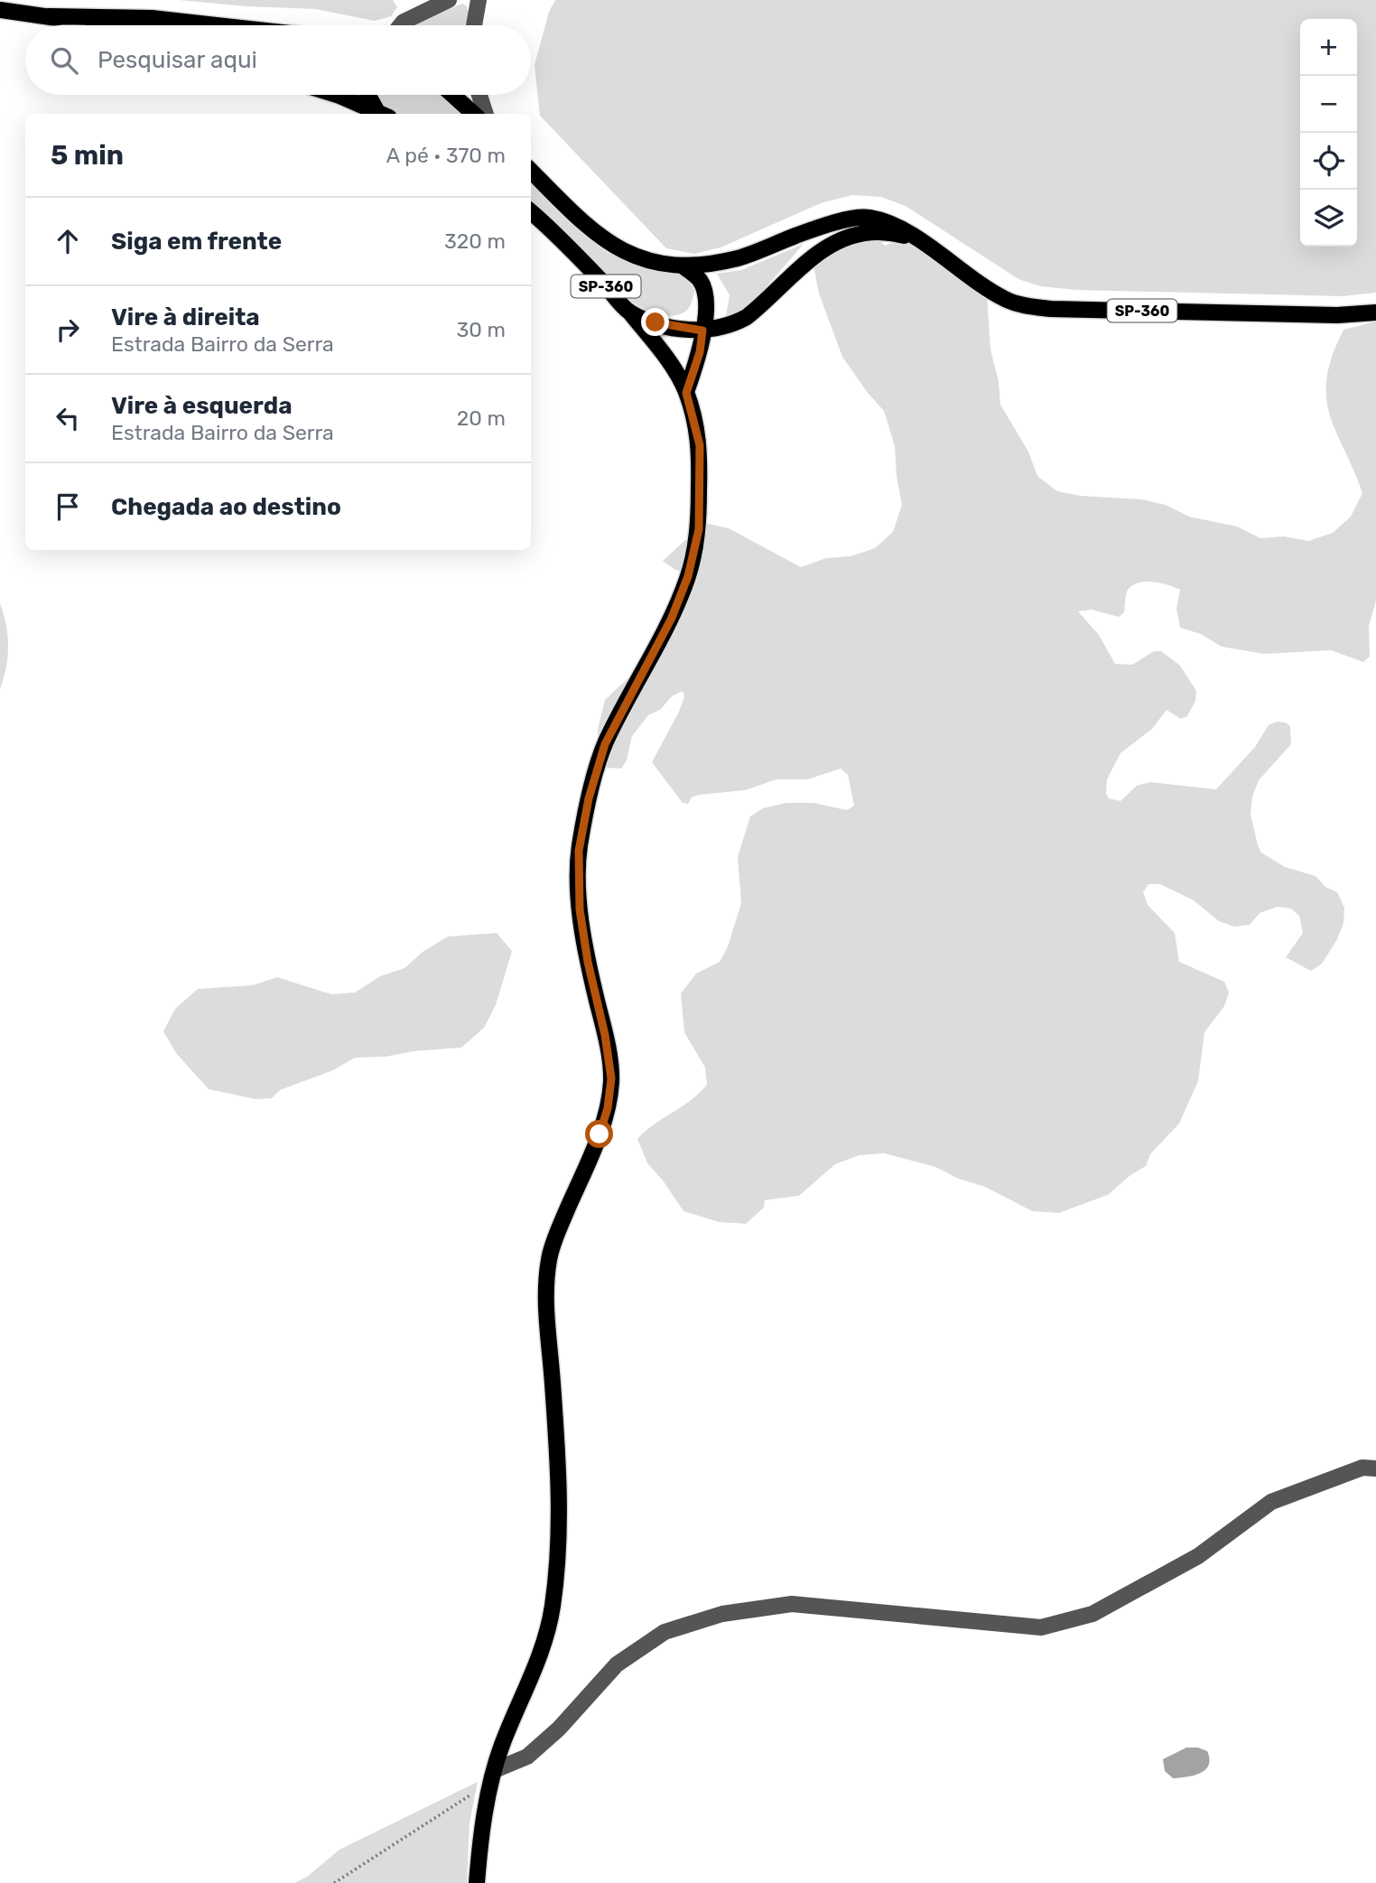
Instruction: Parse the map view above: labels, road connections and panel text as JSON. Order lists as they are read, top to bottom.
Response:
{
  "streets": {
    "main road": ["SP-360"]
  },
  "page": {
    "map_buttons": ["+", "−"],
    "search": "Pesquisar aqui",
    "heading": ["5 min", "A pé · 370 m"],
    "list": [
      ["Siga em frente", "320 m"],
      ["Vire à direita", "Estrada Bairro da Serra", "30 m"],
      ["Vire à esquerda", "Estrada Bairro da Serra", "20 m"],
      "Chegada ao destino"
    ]
  }
}
